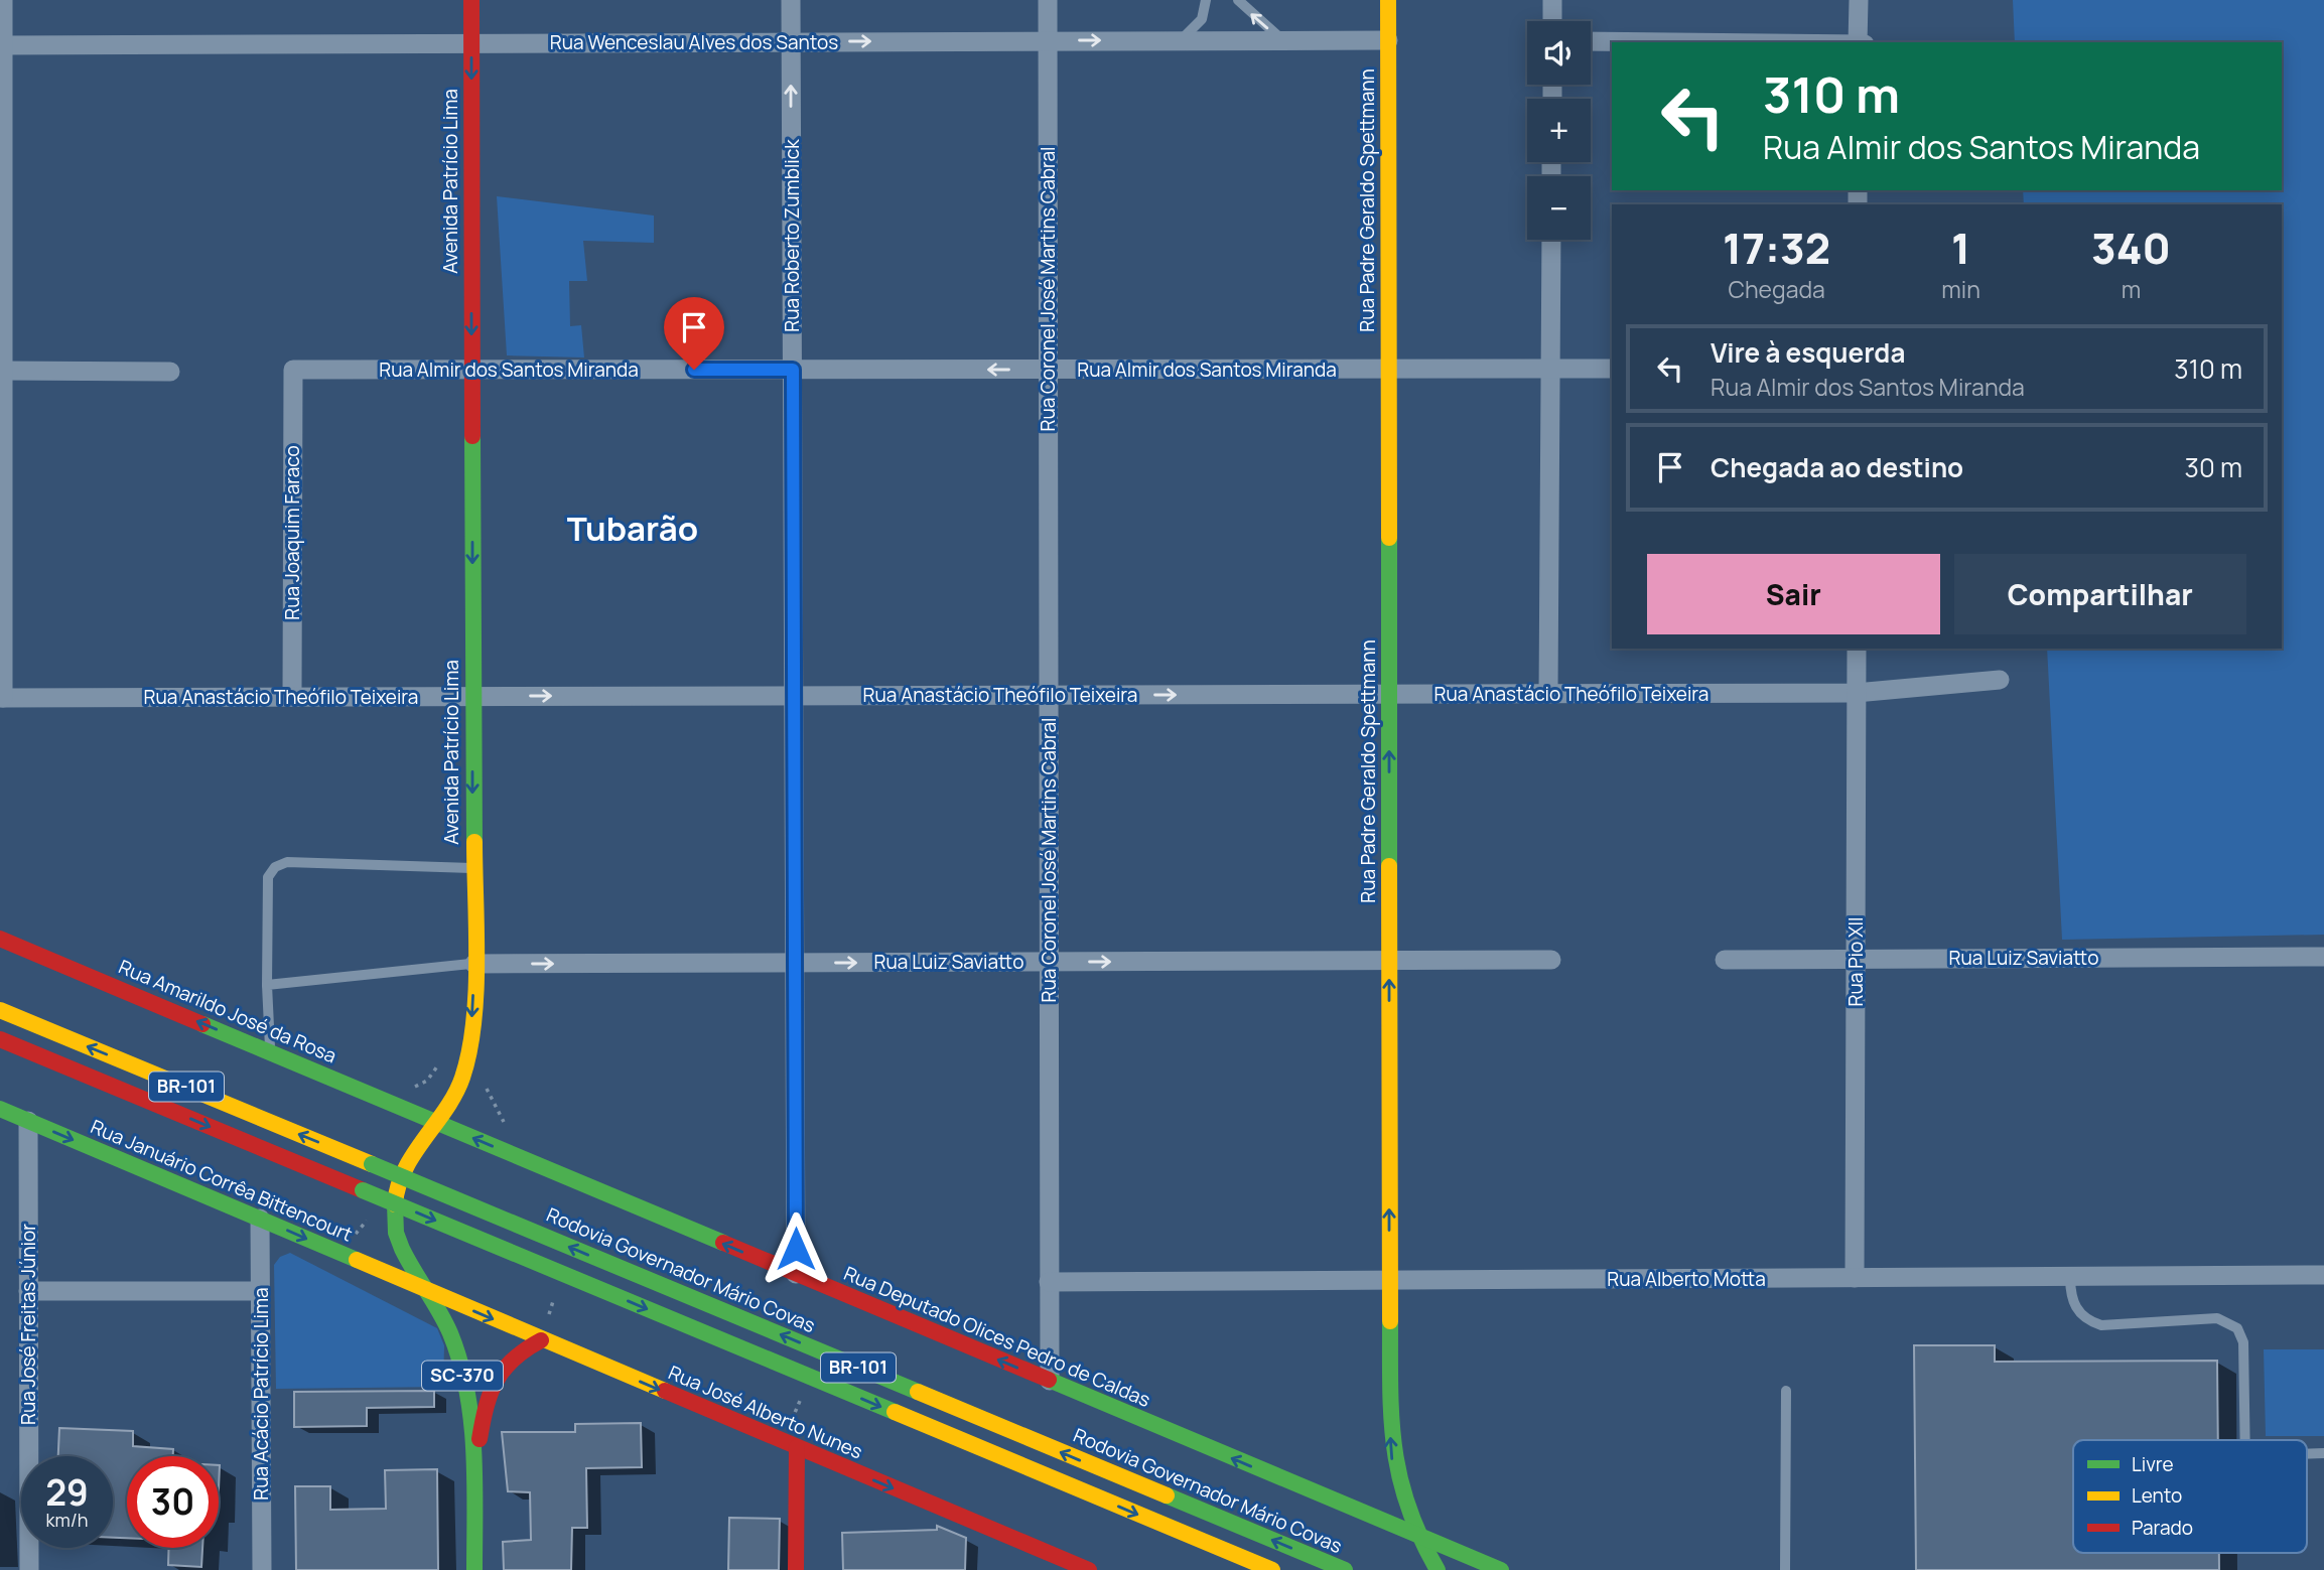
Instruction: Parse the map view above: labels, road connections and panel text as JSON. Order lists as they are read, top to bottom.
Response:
{
  "streets": {
    "main road": [
      "Avenida Patrício Lima",
      "Rua Padre Geraldo Spettmann",
      "Rua Amarildo José da Rosa",
      "BR-101",
      "Rua Januário Corrêa Bittencourt",
      "Rodovia Governador Mário Covas",
      "Rua Deputado Olices Pedro de Caldas",
      "SC-370",
      "Rua José Alberto Nunes"
    ],
    "street": [
      "Rua Wenceslau Alves dos Santos",
      "Rua Roberto Zumblick",
      "Rua Coronel José Martins Cabral",
      "Rua Almir dos Santos Miranda",
      "Rua Joaquim Faraco",
      "Rua Anastácio Theófilo Teixeira",
      "Rua Luiz Saviatto",
      "Rua Pio XII",
      "Rua Alberto Motta",
      "Rua José Freitas Júnior",
      "Rua Acácio Patrício Lima"
    ]
  },
  "crossings": [
    ["Rua Wenceslau Alves dos Santos", "Avenida Patrício Lima"],
    ["Rua Wenceslau Alves dos Santos", "Rua Padre Geraldo Spettmann"],
    ["Rua Wenceslau Alves dos Santos", "Rua Roberto Zumblick"],
    ["Rua Wenceslau Alves dos Santos", "Rua Coronel José Martins Cabral"],
    ["Avenida Patrício Lima", "Rua Almir dos Santos Miranda"],
    ["Avenida Patrício Lima", "Rua Anastácio Theófilo Teixeira"],
    ["Avenida Patrício Lima", "Rua Luiz Saviatto"],
    ["Avenida Patrício Lima", "Rua Amarildo José da Rosa"],
    ["Avenida Patrício Lima", "Rua Januário Corrêa Bittencourt"],
    ["Avenida Patrício Lima", "Rua Deputado Olices Pedro de Caldas"],
    ["Avenida Patrício Lima", "Rua José Alberto Nunes"],
    ["Rua Padre Geraldo Spettmann", "Rua Almir dos Santos Miranda"],
    ["Rua Padre Geraldo Spettmann", "Rua Anastácio Theófilo Teixeira"],
    ["Rua Padre Geraldo Spettmann", "Rua Luiz Saviatto"],
    ["Rua Padre Geraldo Spettmann", "Rua Alberto Motta"],
    ["Rua Padre Geraldo Spettmann", "Rua Deputado Olices Pedro de Caldas"],
    ["Rua Roberto Zumblick", "Rua Almir dos Santos Miranda"],
    ["Rua Roberto Zumblick", "Rua Anastácio Theófilo Teixeira"],
    ["Rua Roberto Zumblick", "Rua Luiz Saviatto"],
    ["Rua Roberto Zumblick", "Rua Deputado Olices Pedro de Caldas"],
    ["Rua Coronel José Martins Cabral", "Rua Almir dos Santos Miranda"],
    ["Rua Coronel José Martins Cabral", "Rua Anastácio Theófilo Teixeira"],
    ["Rua Coronel José Martins Cabral", "Rua Luiz Saviatto"],
    ["Rua Coronel José Martins Cabral", "Rua Alberto Motta"],
    ["Rua Coronel José Martins Cabral", "Rua Deputado Olices Pedro de Caldas"],
    ["Rua Almir dos Santos Miranda", "Rua Joaquim Faraco"],
    ["Rua Joaquim Faraco", "Rua Anastácio Theófilo Teixeira"],
    ["Rua Anastácio Theófilo Teixeira", "Rua Pio XII"],
    ["Rua Luiz Saviatto", "Rua Pio XII"],
    ["Rua Pio XII", "Rua Alberto Motta"],
    ["Rua Amarildo José da Rosa", "Rua Deputado Olices Pedro de Caldas"],
    ["Rua Januário Corrêa Bittencourt", "Rua José Freitas Júnior"],
    ["Rua Januário Corrêa Bittencourt", "Rua Acácio Patrício Lima"],
    ["Rua Januário Corrêa Bittencourt", "Rua José Alberto Nunes"]
  ],
  "one_way": ["Avenida Patrício Lima", "Rua Padre Geraldo Spettmann", "Rua Luiz Saviatto"],
  "districts": ["Tubarão"],
  "legend": ["Livre", "Lento", "Parado"],
  "page": {
    "map_buttons": ["+", "−"],
    "turn": ["310 m", "Rua Almir dos Santos Miranda"],
    "eta": [
      "17:32",
      "Chegada",
      "1",
      "min",
      "340",
      "m"
    ],
    "list": [
      {
        "name": "Vire à esquerda",
        "note": "Rua Almir dos Santos Miranda",
        "value": "310 m"
      },
      {
        "name": "Chegada ao destino",
        "value": "30 m"
      }
    ],
    "buttons": ["Sair", "Compartilhar"],
    "speed": "29 km/h",
    "limit": "30"
  }
}
